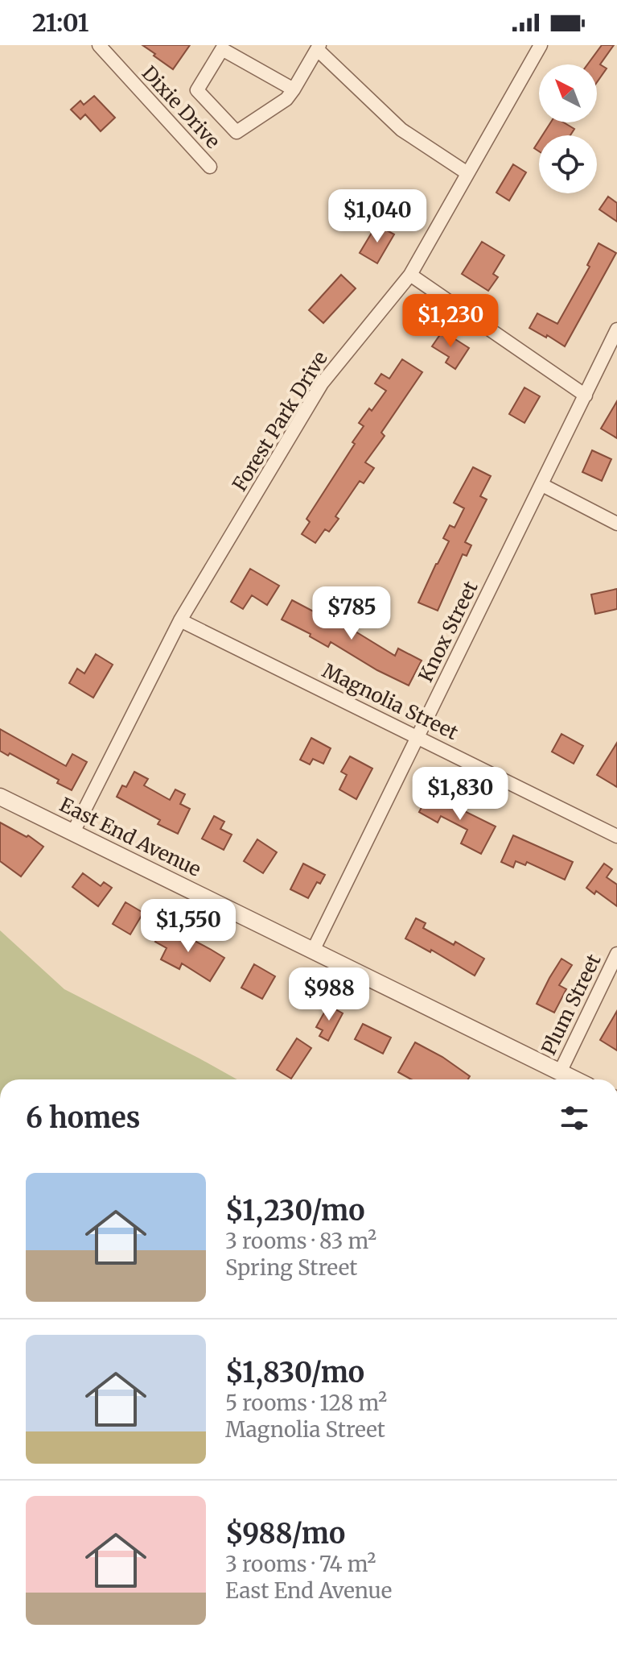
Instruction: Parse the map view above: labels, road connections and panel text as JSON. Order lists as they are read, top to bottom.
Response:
{
  "streets": {
    "street": [
      "Dixie Drive",
      "Forest Park Drive",
      "Knox Street",
      "Magnolia Street",
      "East End Avenue",
      "Plum Street"
    ]
  },
  "crossings": [
    ["Forest Park Drive", "Magnolia Street"],
    ["Forest Park Drive", "East End Avenue"],
    ["Knox Street", "Magnolia Street"],
    ["Knox Street", "East End Avenue"],
    ["East End Avenue", "Plum Street"]
  ],
  "north": "top left",
  "page": {
    "status": "21:01",
    "price": [
      "$1,040",
      "$1,230",
      "$785",
      "$1,830",
      "$1,550",
      "$988"
    ],
    "heading": "6 homes",
    "list": [
      {
        "name": "$1,230/mo",
        "note": "3 rooms · 83 m² · Spring Street"
      },
      {
        "name": "$1,830/mo",
        "note": "5 rooms · 128 m² · Magnolia Street"
      },
      {
        "name": "$988/mo",
        "note": "3 rooms · 74 m² · East End Avenue"
      }
    ]
  }
}
